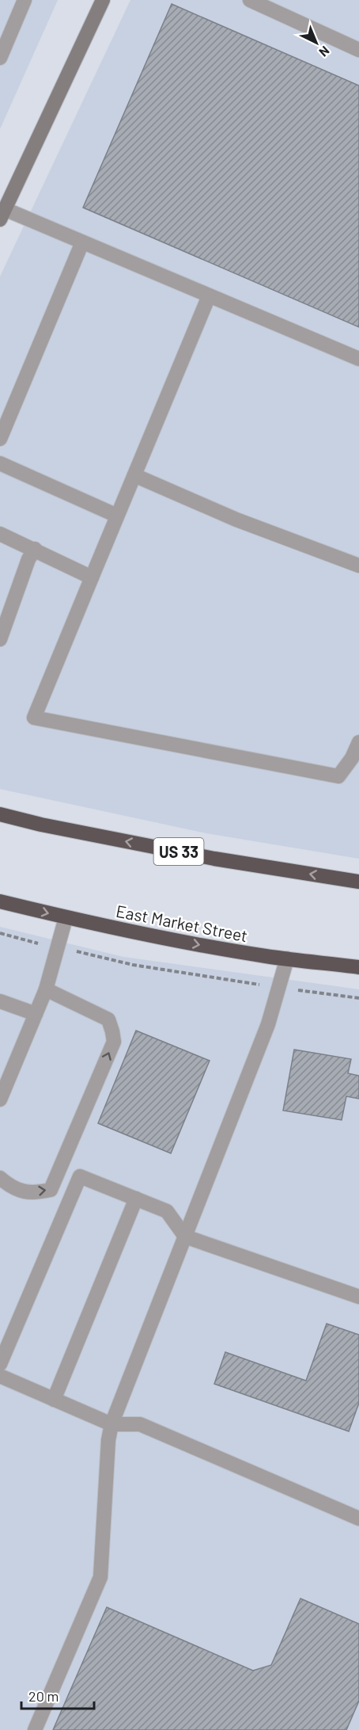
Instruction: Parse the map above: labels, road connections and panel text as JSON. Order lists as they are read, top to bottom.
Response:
{
  "streets": {
    "highway": ["US 33", "East Market Street"]
  },
  "scale_bar": "20 m",
  "north": "bottom right"
}
